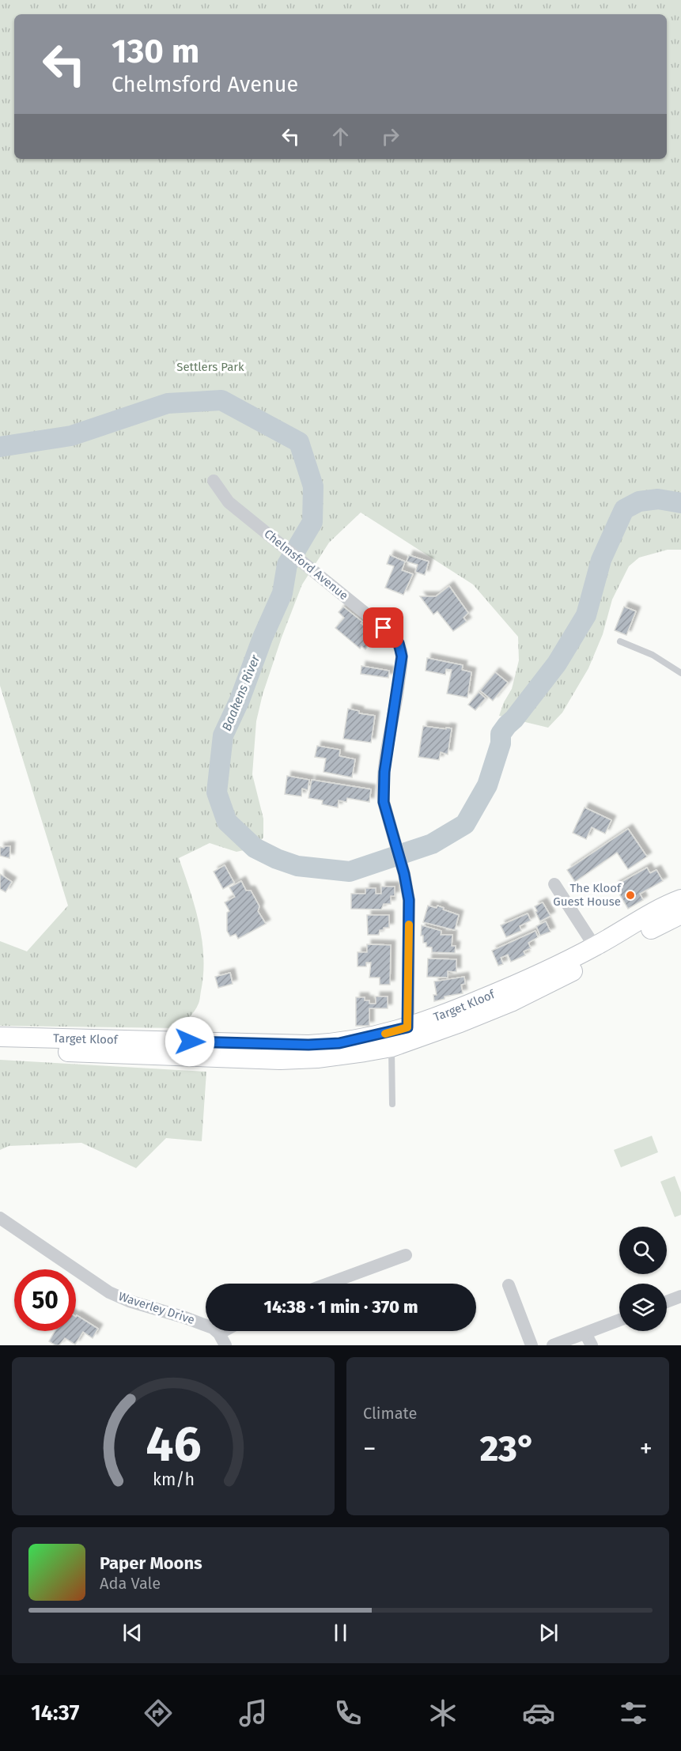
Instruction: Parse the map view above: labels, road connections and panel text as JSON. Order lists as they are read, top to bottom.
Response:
{
  "streets": {
    "main road": ["Target Kloof"],
    "street": ["Chelmsford Avenue", "Waverley Drive"]
  },
  "crossings": [
    ["Chelmsford Avenue", "Target Kloof"]
  ],
  "water": ["Baakens River"],
  "parks": ["Settlers Park"],
  "places": ["The Kloof Guest House"],
  "page": {
    "turn": ["130 m", "Chelmsford Avenue"],
    "limit": "50",
    "trip": "14:38 · 1 min · 370 m",
    "tile": "Climate",
    "heat": ["−", "23°", "+"],
    "song": ["Paper Moons", "Ada Vale"],
    "tabs": "14:37",
    "gauge": ["46", "km/h"]
  }
}
